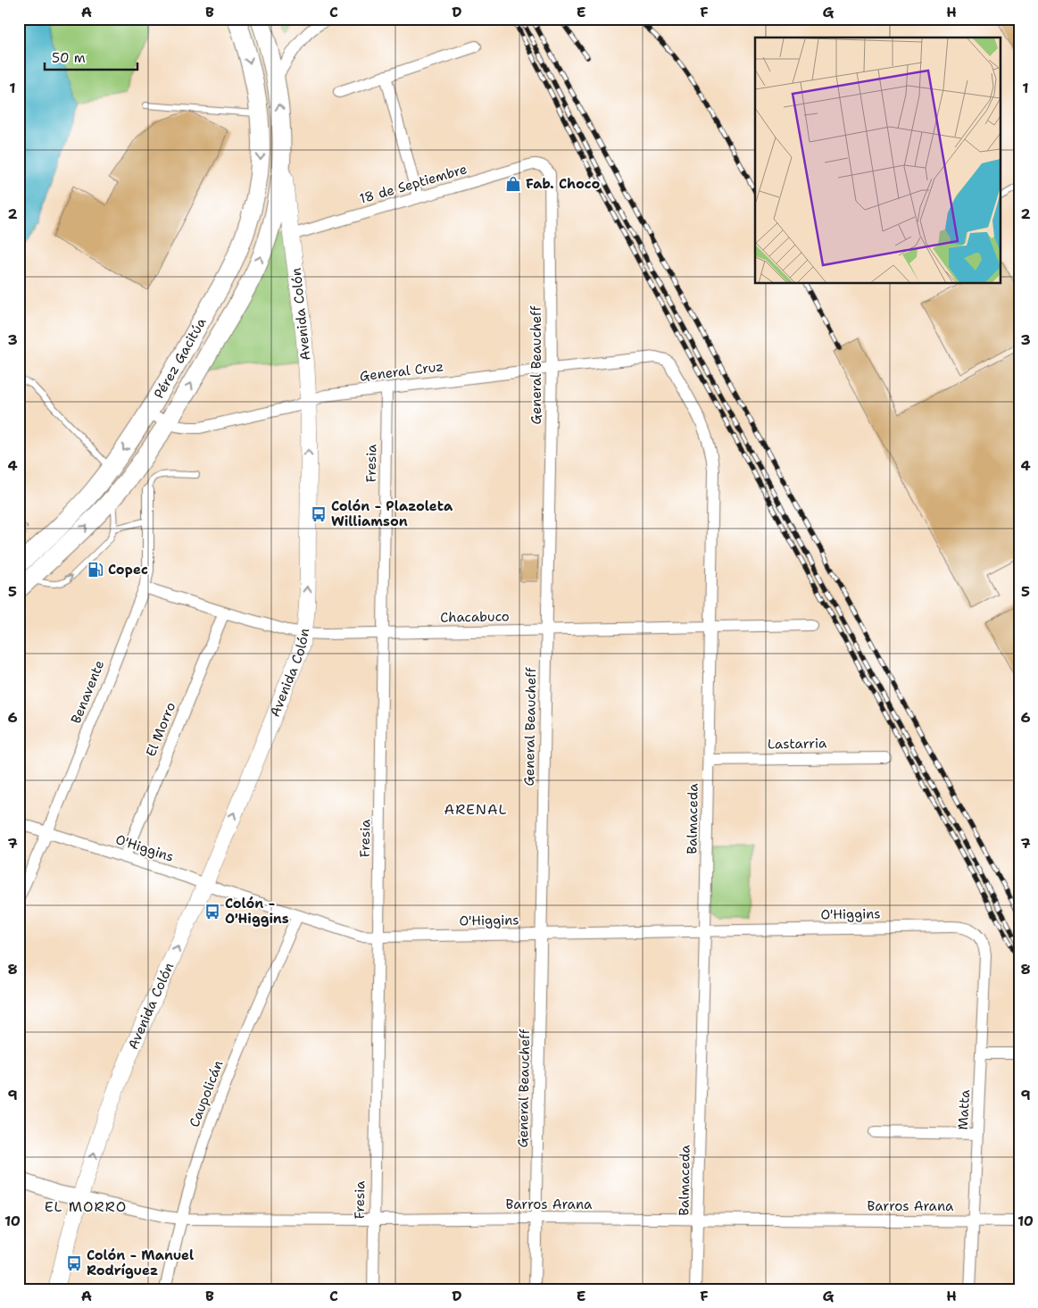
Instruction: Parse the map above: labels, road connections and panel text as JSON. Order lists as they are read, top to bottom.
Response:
{
  "streets": {
    "main road": ["Avenida Colón", "Pérez Gacitúa"],
    "street": [
      "18 de Septiembre",
      "General Beaucheff",
      "General Cruz",
      "Fresia",
      "Chacabuco",
      "Benavente",
      "El Morro",
      "Lastarria",
      "Balmaceda",
      "O'Higgins",
      "Caupolicán",
      "Matta",
      "Barros Arana"
    ]
  },
  "crossings": [
    ["18 de Septiembre", "Avenida Colón"],
    ["18 de Septiembre", "General Beaucheff"],
    ["Avenida Colón", "Pérez Gacitúa"],
    ["Avenida Colón", "General Cruz"],
    ["Avenida Colón", "Chacabuco"],
    ["Avenida Colón", "O'Higgins"],
    ["Avenida Colón", "Barros Arana"],
    ["Pérez Gacitúa", "General Cruz"],
    ["General Beaucheff", "General Cruz"],
    ["General Beaucheff", "Chacabuco"],
    ["General Beaucheff", "O'Higgins"],
    ["General Beaucheff", "Barros Arana"],
    ["General Cruz", "Fresia"],
    ["General Cruz", "Balmaceda"],
    ["Fresia", "Chacabuco"],
    ["Fresia", "O'Higgins"],
    ["Fresia", "Barros Arana"],
    ["Chacabuco", "Benavente"],
    ["Chacabuco", "El Morro"],
    ["Chacabuco", "Balmaceda"],
    ["Benavente", "O'Higgins"],
    ["El Morro", "O'Higgins"],
    ["Lastarria", "Balmaceda"],
    ["Balmaceda", "O'Higgins"],
    ["Balmaceda", "Barros Arana"],
    ["O'Higgins", "Caupolicán"],
    ["O'Higgins", "Matta"],
    ["Caupolicán", "Barros Arana"],
    ["Matta", "Barros Arana"]
  ],
  "one_way": ["Avenida Colón"],
  "districts": ["ARENAL", "EL MORRO"],
  "places": {
    "shop": ["Fab. Choco"],
    "bus stop": ["Colón - Plazoleta Williamson", "Colón - O'Higgins", "Colón - Manuel Rodríguez"],
    "fuel station": ["Copec"]
  },
  "scale_bar": "50 m",
  "grid": {
    "columns": [
      "A",
      "B",
      "C",
      "D",
      "E",
      "F",
      "G",
      "H"
    ],
    "rows": [
      "1",
      "2",
      "3",
      "4",
      "5",
      "6",
      "7",
      "8",
      "9",
      "10"
    ]
  }
}
